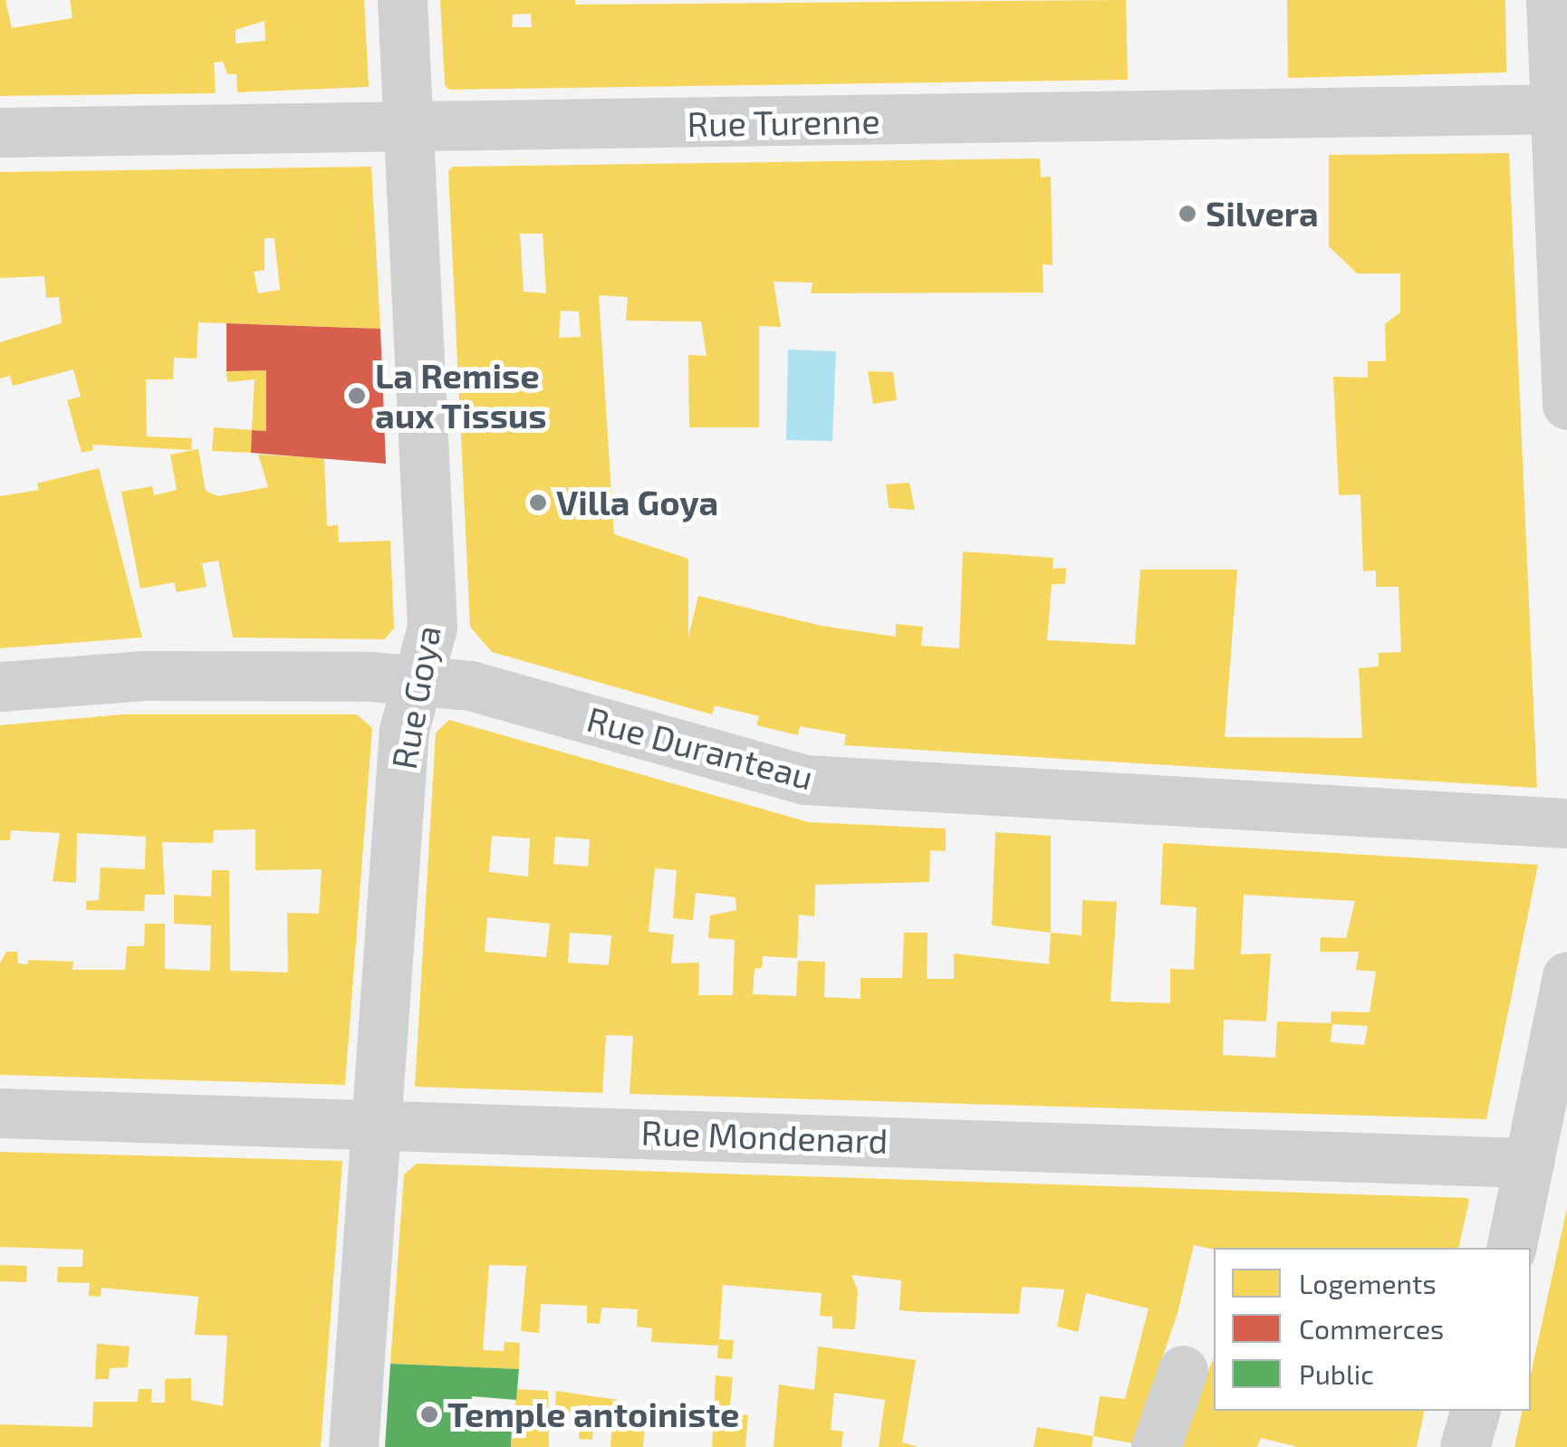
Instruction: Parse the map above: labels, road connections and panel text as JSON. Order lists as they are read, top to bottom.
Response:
{
  "streets": {
    "street": [
      "Rue Turenne",
      "Rue Goya",
      "Rue Duranteau",
      "Rue Mondenard"
    ]
  },
  "crossings": [
    ["Rue Turenne", "Rue Goya"],
    ["Rue Goya", "Rue Duranteau"],
    ["Rue Goya", "Rue Mondenard"]
  ],
  "places": [
    "Silvera",
    "La Remise aux Tissus",
    "Villa Goya",
    "Temple antoiniste"
  ],
  "legend": ["Logements", "Commerces", "Public"]
}
